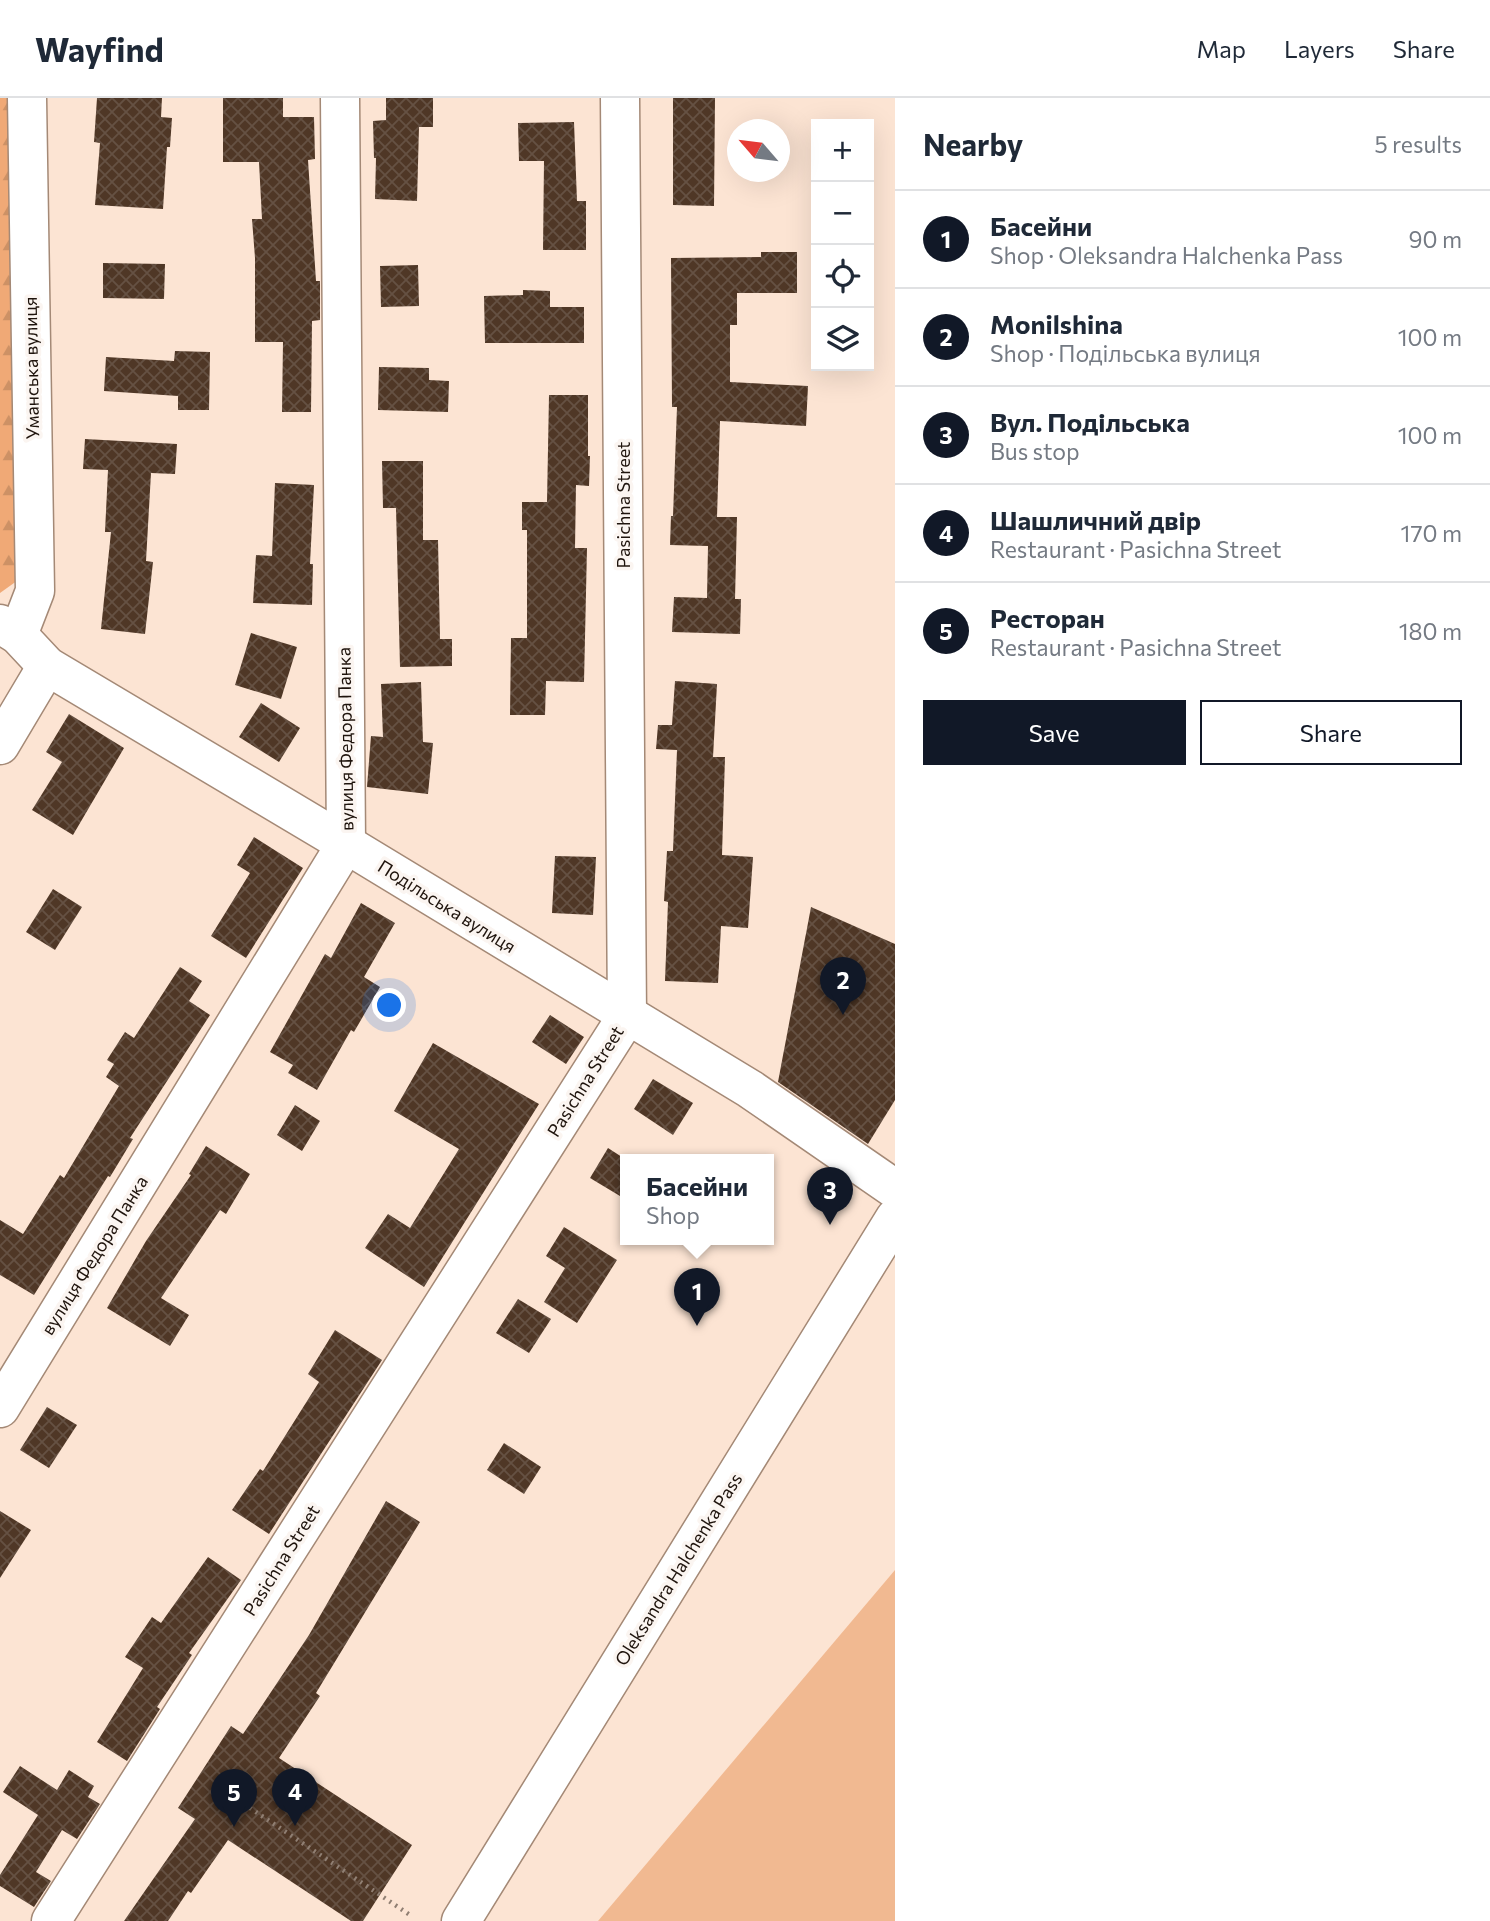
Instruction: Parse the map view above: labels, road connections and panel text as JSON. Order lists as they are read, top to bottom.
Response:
{
  "streets": {
    "street": [
      "Уманська вулиця",
      "Pasichna Street",
      "вулиця Федора Панка",
      "Подільська вулиця",
      "Oleksandra Halchenka Pass"
    ]
  },
  "crossings": [
    ["Уманська вулиця", "Подільська вулиця"],
    ["Pasichna Street", "Подільська вулиця"],
    ["вулиця Федора Панка", "Подільська вулиця"]
  ],
  "north": "top left",
  "page": {
    "header": "Wayfind",
    "nav": ["Map", "Layers", "Share"],
    "heading": ["Nearby", "5 results"],
    "map_buttons": ["+", "−"],
    "list": [
      {
        "mark": "1",
        "name": "Басейни",
        "note": "Shop · Oleksandra Halchenka Pass",
        "value": "90 m"
      },
      {
        "mark": "2",
        "name": "Monilshina",
        "note": "Shop · Подільська вулиця",
        "value": "100 m"
      },
      {
        "mark": "3",
        "name": "Вул. Подільська",
        "note": "Bus stop",
        "value": "100 m"
      },
      {
        "mark": "4",
        "name": "Шашличний двір",
        "note": "Restaurant · Pasichna Street",
        "value": "170 m"
      },
      {
        "mark": "5",
        "name": "Ресторан",
        "note": "Restaurant · Pasichna Street",
        "value": "180 m"
      }
    ],
    "buttons": ["Save", "Share"],
    "pins": [
      "2",
      "3",
      "1",
      "4",
      "5"
    ],
    "popup": ["Басейни", "Shop"]
  }
}
